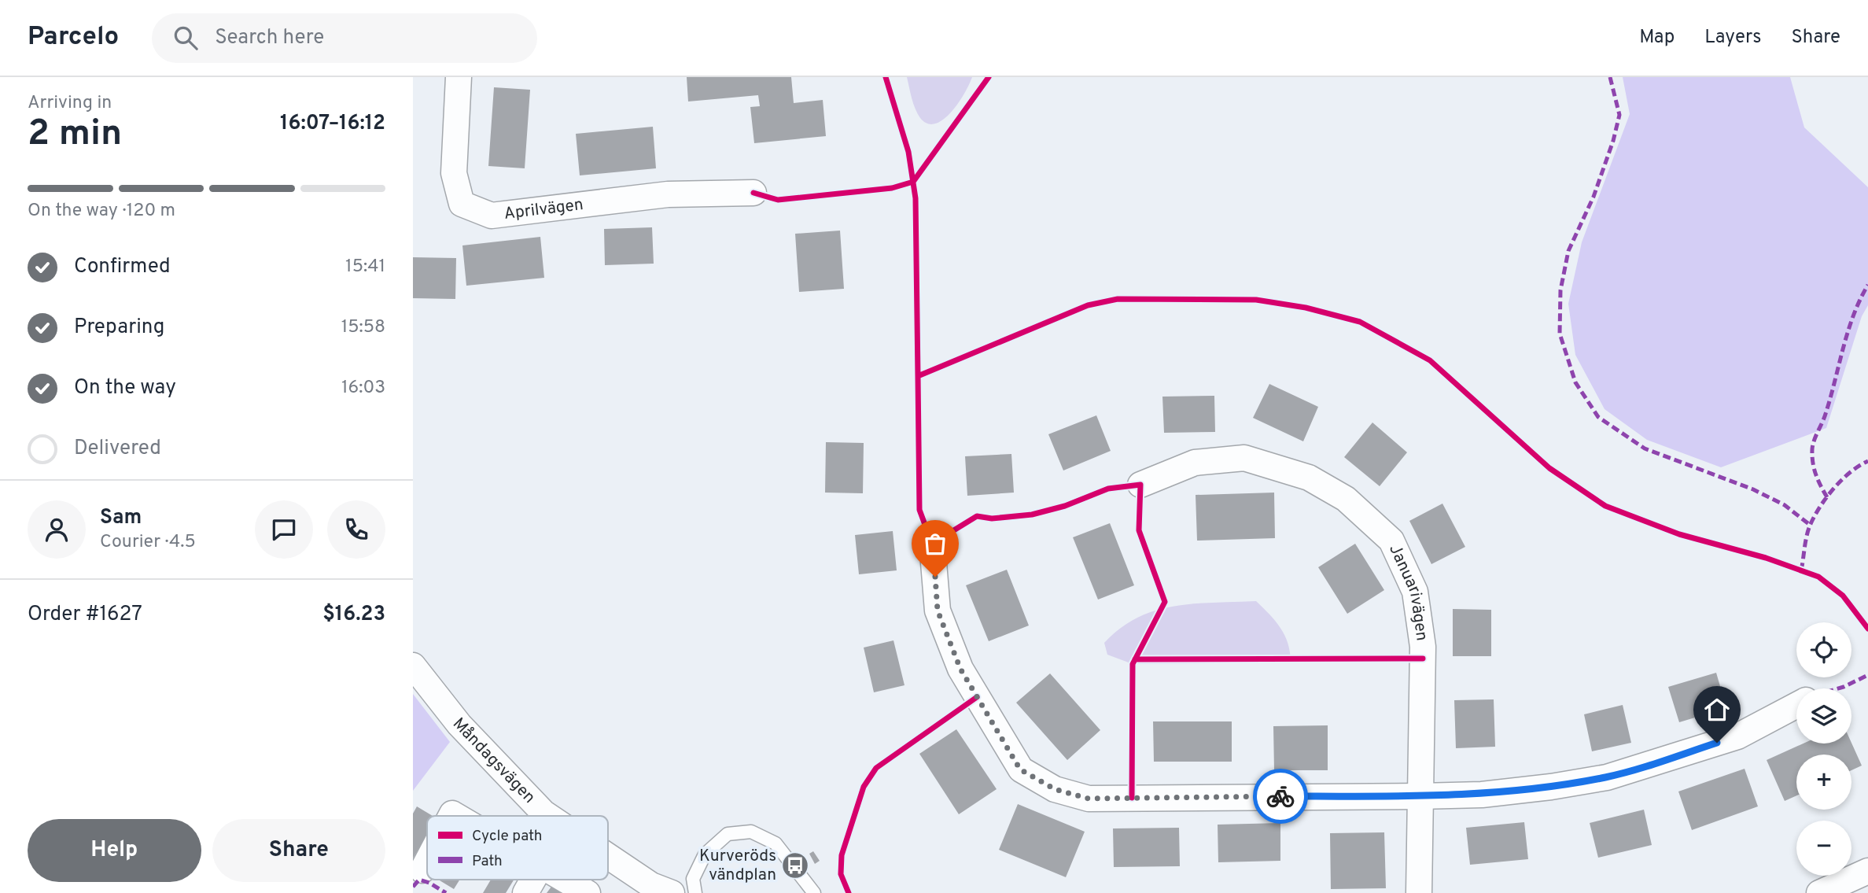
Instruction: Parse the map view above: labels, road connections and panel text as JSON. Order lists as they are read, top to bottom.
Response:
{
  "streets": {
    "street": ["Aprilvägen", "Januarivägen", "Måndagsvägen"]
  },
  "places": {
    "bus stop": ["Kurveröds vändplan"]
  },
  "legend": ["Cycle path", "Path"],
  "page": {
    "header": "Parcelo",
    "search": "Search here",
    "nav": ["Map", "Layers", "Share"],
    "heading": ["2 min", "Arriving in", "16:07–16:12"],
    "panel": [
      "Sam",
      "Courier · 4.5",
      "Order #1627",
      "$16.23"
    ],
    "bar": "On the way · 120 m",
    "list": [
      ["Confirmed", "15:41"],
      ["Preparing", "15:58"],
      ["On the way", "16:03"],
      "Delivered"
    ],
    "map_buttons": ["+", "−"],
    "buttons": ["Help", "Share"]
  }
}
